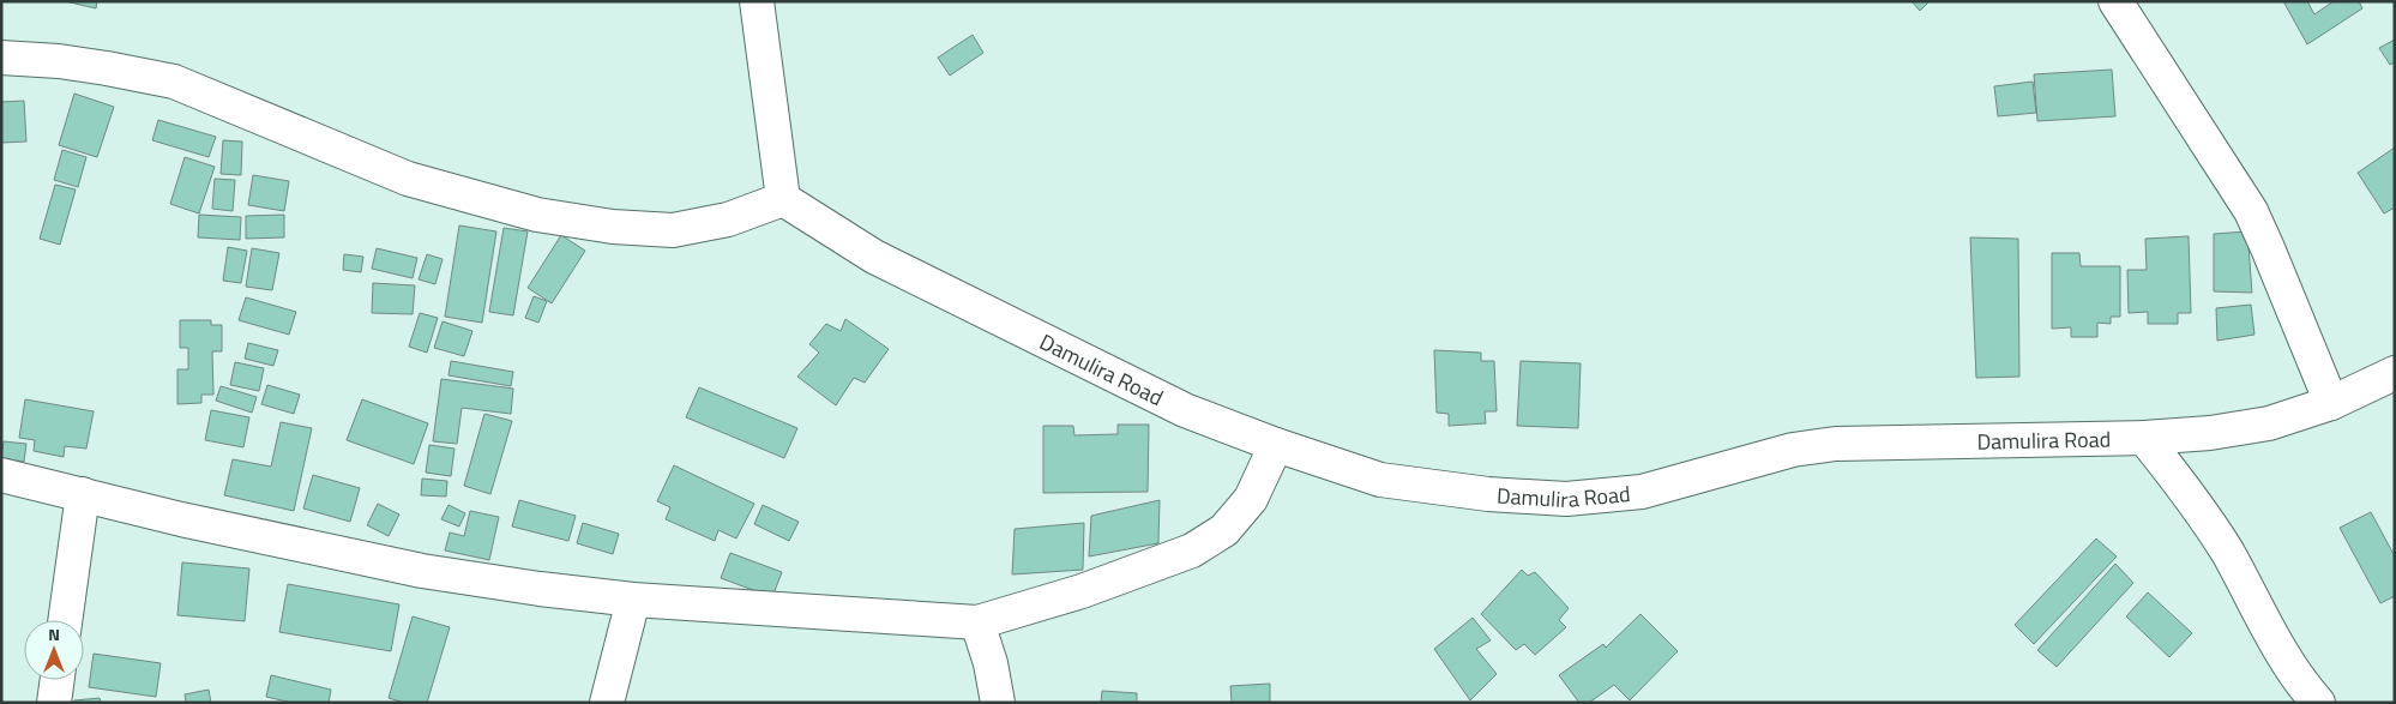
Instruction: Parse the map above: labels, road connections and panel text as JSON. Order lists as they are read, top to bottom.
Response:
{
  "streets": {
    "street": ["Damulira Road"]
  },
  "north": "top"
}
